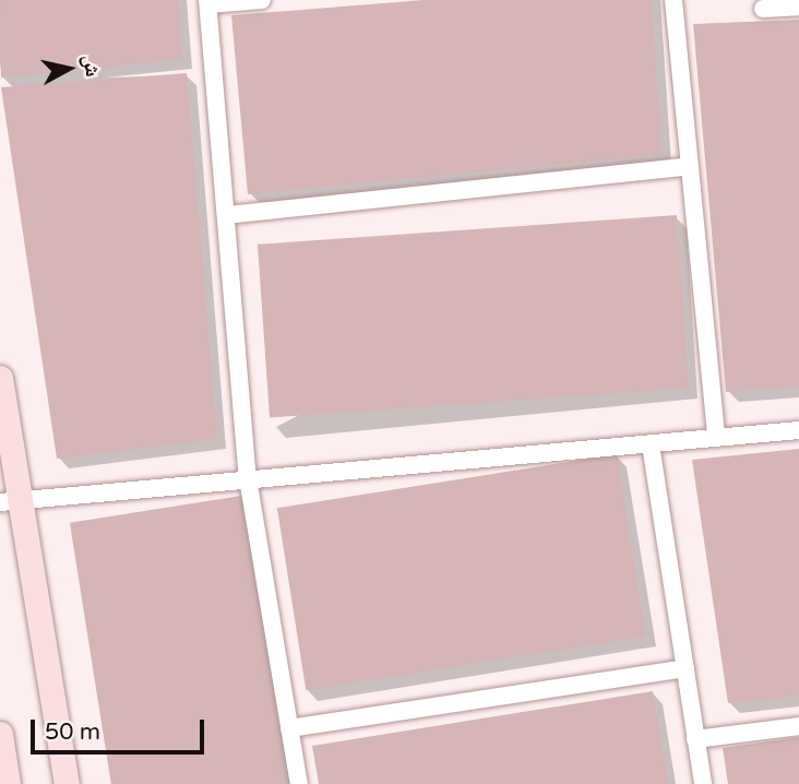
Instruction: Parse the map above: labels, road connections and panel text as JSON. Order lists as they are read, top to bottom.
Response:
{
  "scale_bar": "50 m",
  "north": "right"
}
